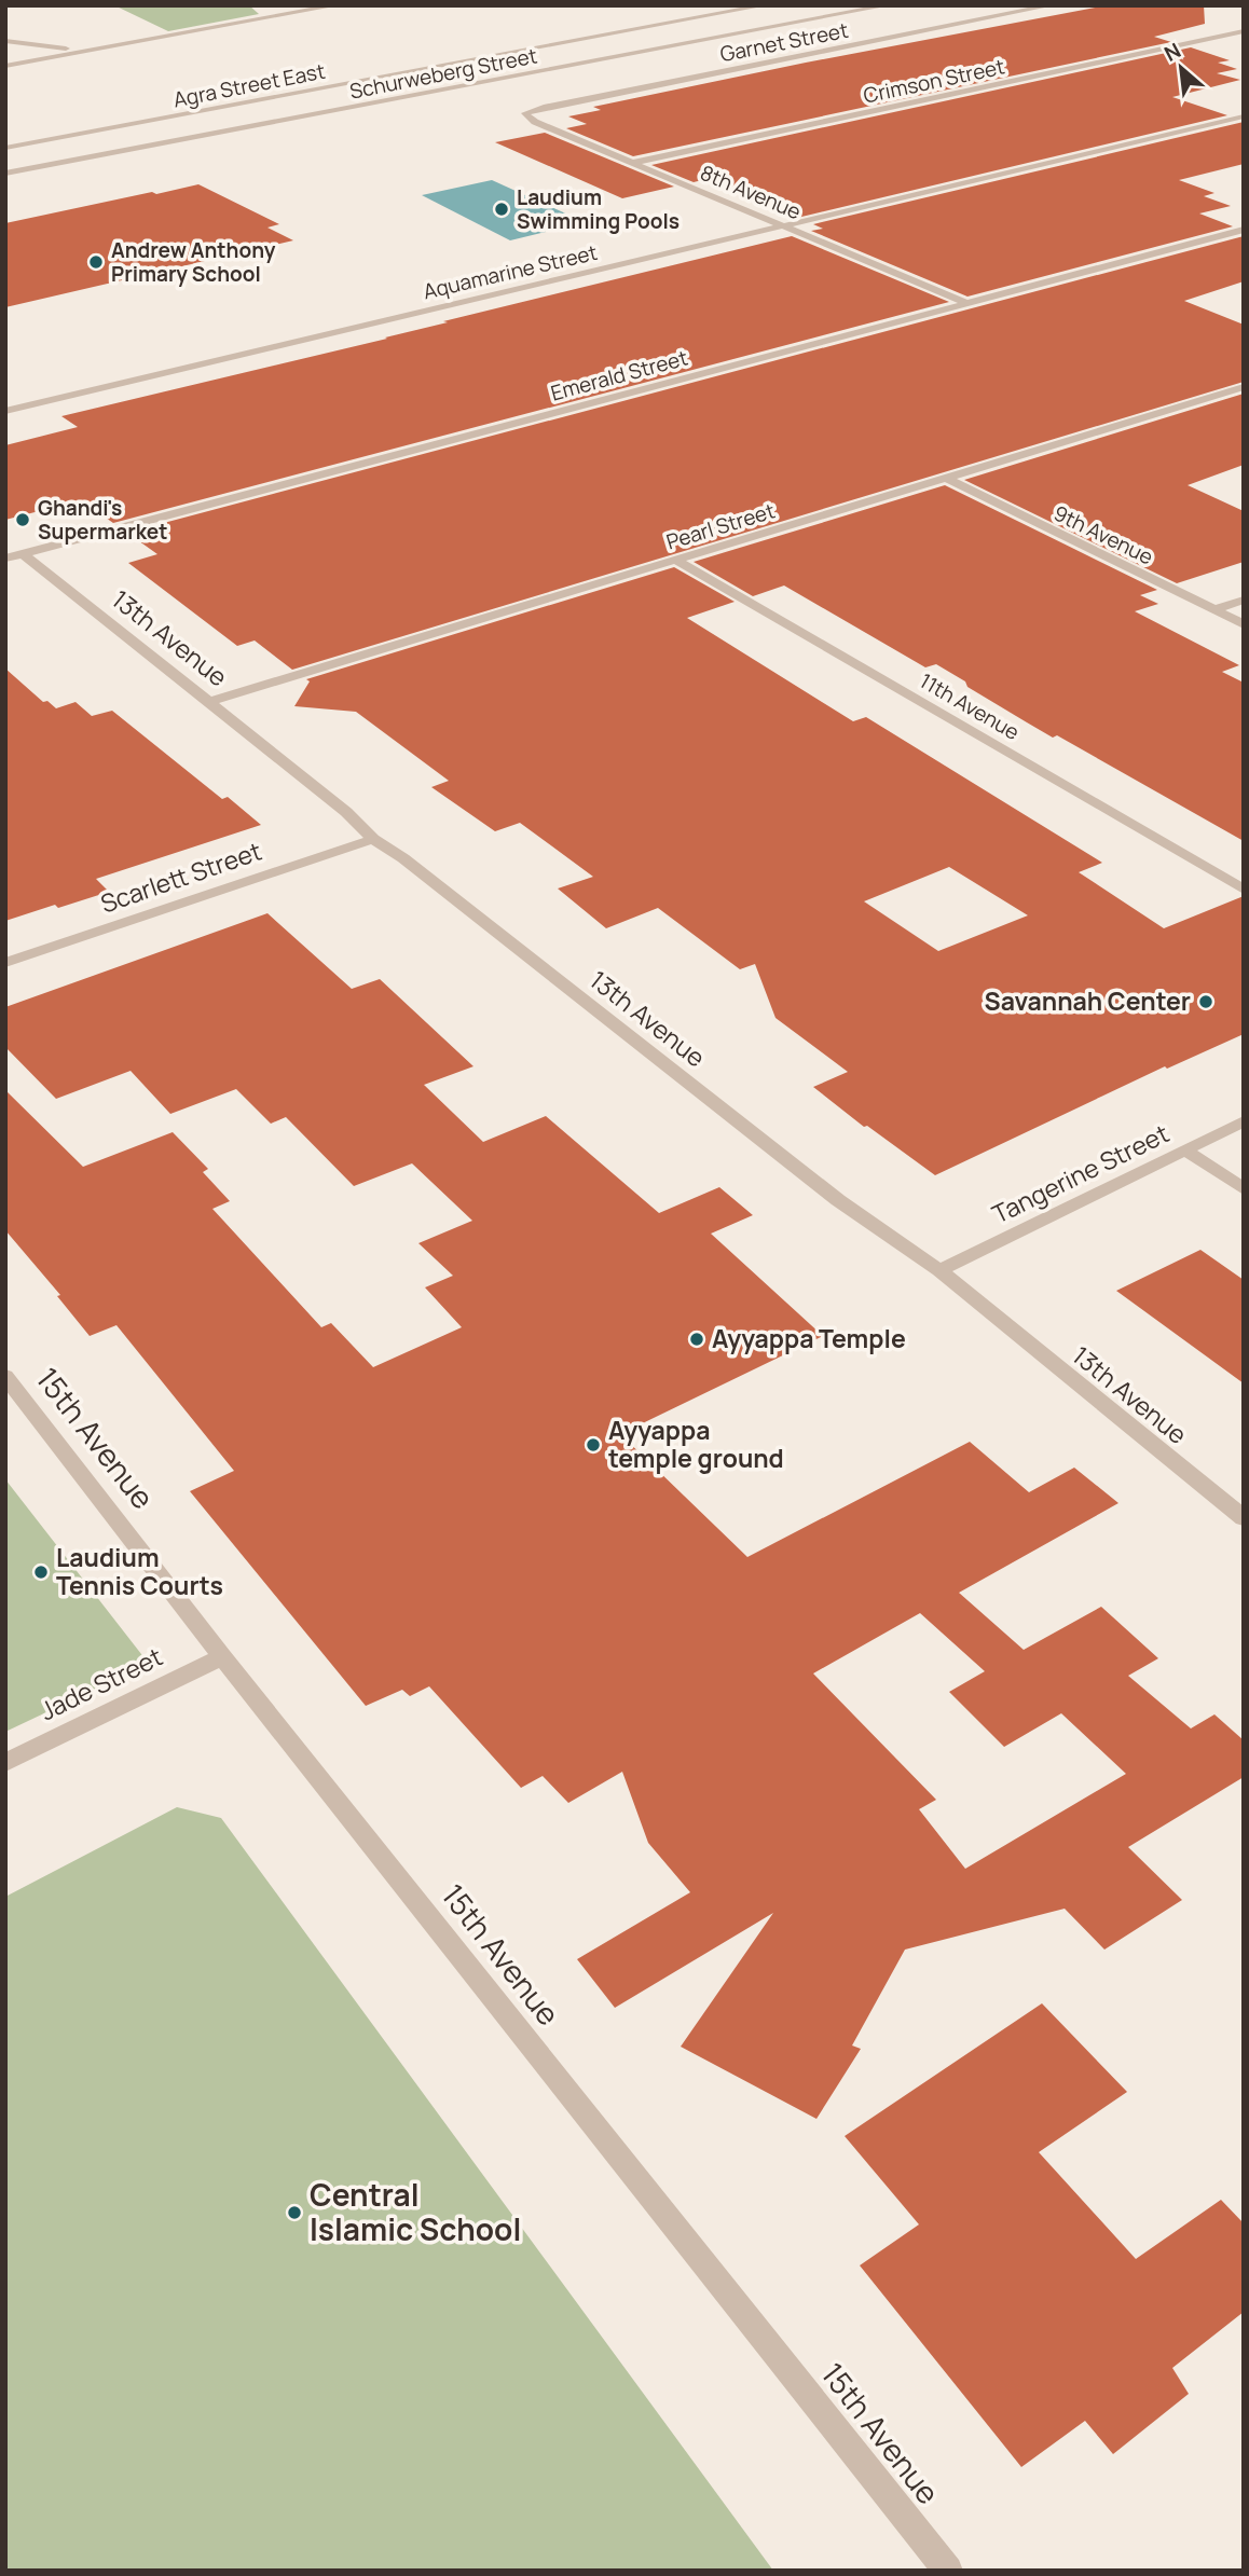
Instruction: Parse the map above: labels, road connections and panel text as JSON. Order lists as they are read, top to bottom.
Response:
{
  "streets": {
    "street": [
      "Garnet Street",
      "Schurweberg Street",
      "Crimson Street",
      "Agra Street East",
      "8th Avenue",
      "Aquamarine Street",
      "Emerald Street",
      "Pearl Street",
      "9th Avenue",
      "13th Avenue",
      "11th Avenue",
      "Scarlett Street",
      "Tangerine Street",
      "15th Avenue",
      "Jade Street"
    ]
  },
  "crossings": [
    ["Garnet Street", "8th Avenue"],
    ["Crimson Street", "8th Avenue"],
    ["8th Avenue", "Aquamarine Street"],
    ["8th Avenue", "Emerald Street"],
    ["Emerald Street", "13th Avenue"],
    ["Pearl Street", "9th Avenue"],
    ["Pearl Street", "13th Avenue"],
    ["Pearl Street", "11th Avenue"],
    ["13th Avenue", "Scarlett Street"],
    ["13th Avenue", "Tangerine Street"],
    ["15th Avenue", "Jade Street"]
  ],
  "places": [
    "Laudium Swimming Pools",
    "Andrew Anthony Primary School",
    "Ghandi's Supermarket",
    "Savannah Center",
    "Ayyappa Temple",
    "Ayyappa temple ground",
    "Laudium Tennis Courts",
    "Central Islamic School"
  ],
  "north": "top left"
}
